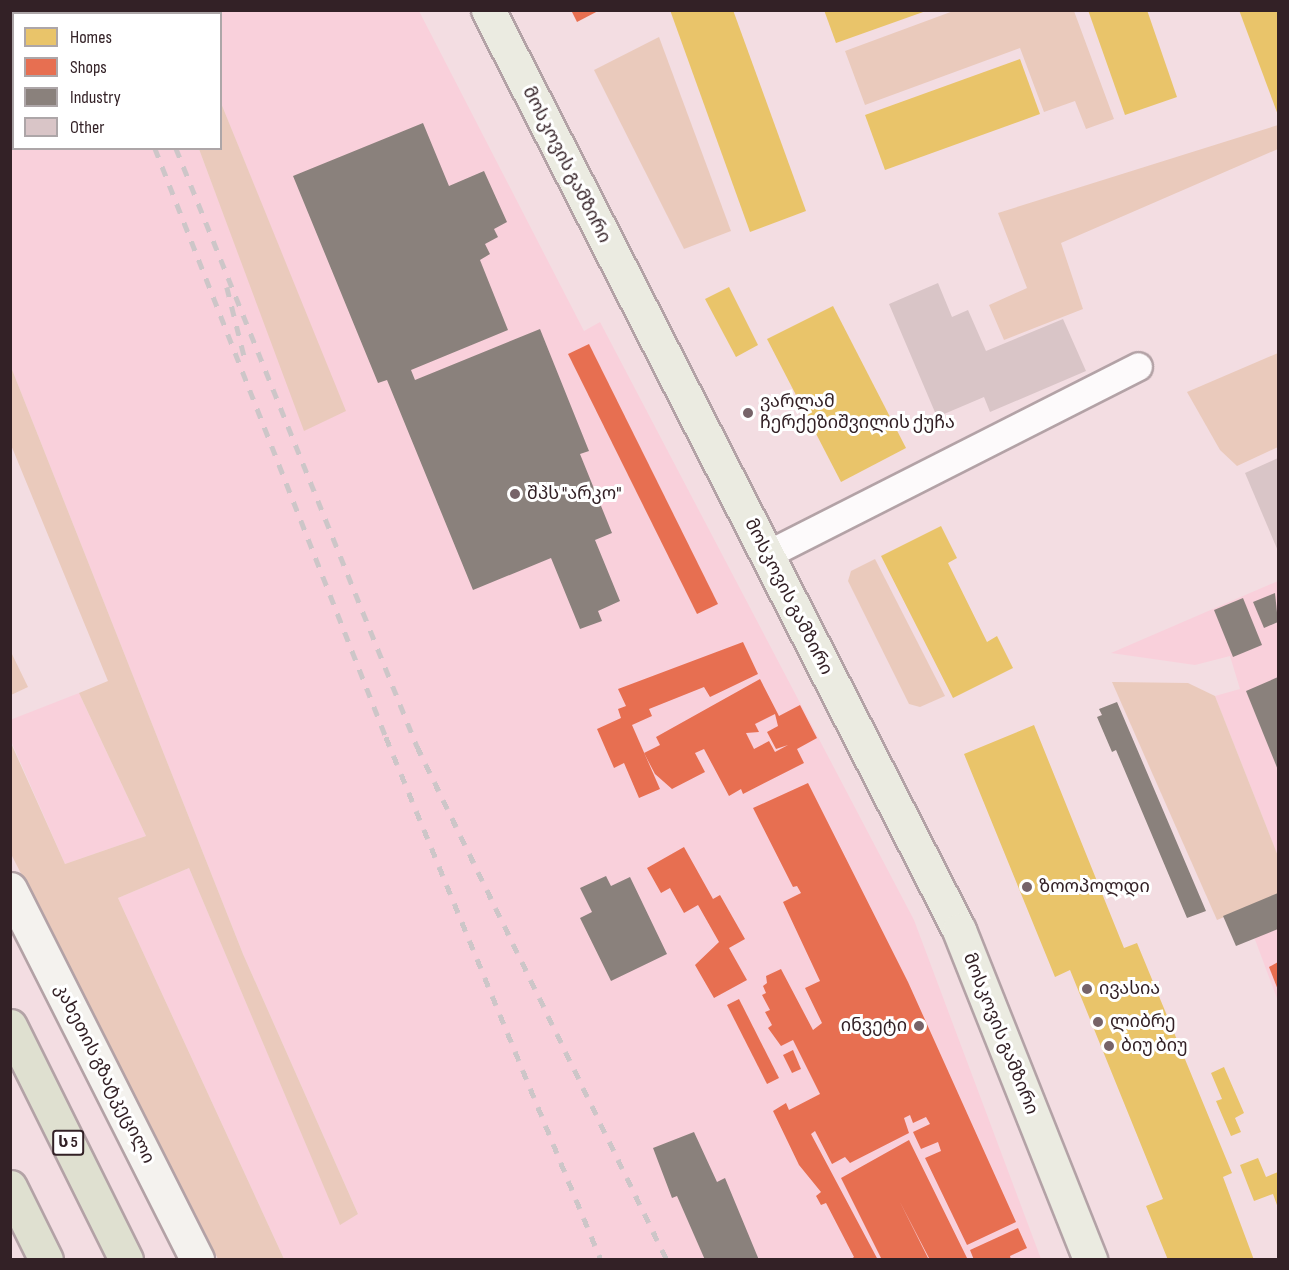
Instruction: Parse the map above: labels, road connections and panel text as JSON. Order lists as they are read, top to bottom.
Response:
{
  "streets": {
    "highway": ["ს 5"],
    "main road": ["მოსკოვის გამზირი"],
    "street": ["კახეთის გზატკეცილი"]
  },
  "places": [
    "ვარლამ ჩერქეზიშვილის ქუჩა",
    "შპს \"არკო\"",
    "ზოოპოლდი",
    "ივასია",
    "ლიბრე",
    "ინვეტი",
    "ბიუ ბიუ"
  ],
  "legend": [
    "Homes",
    "Shops",
    "Industry",
    "Other"
  ]
}
